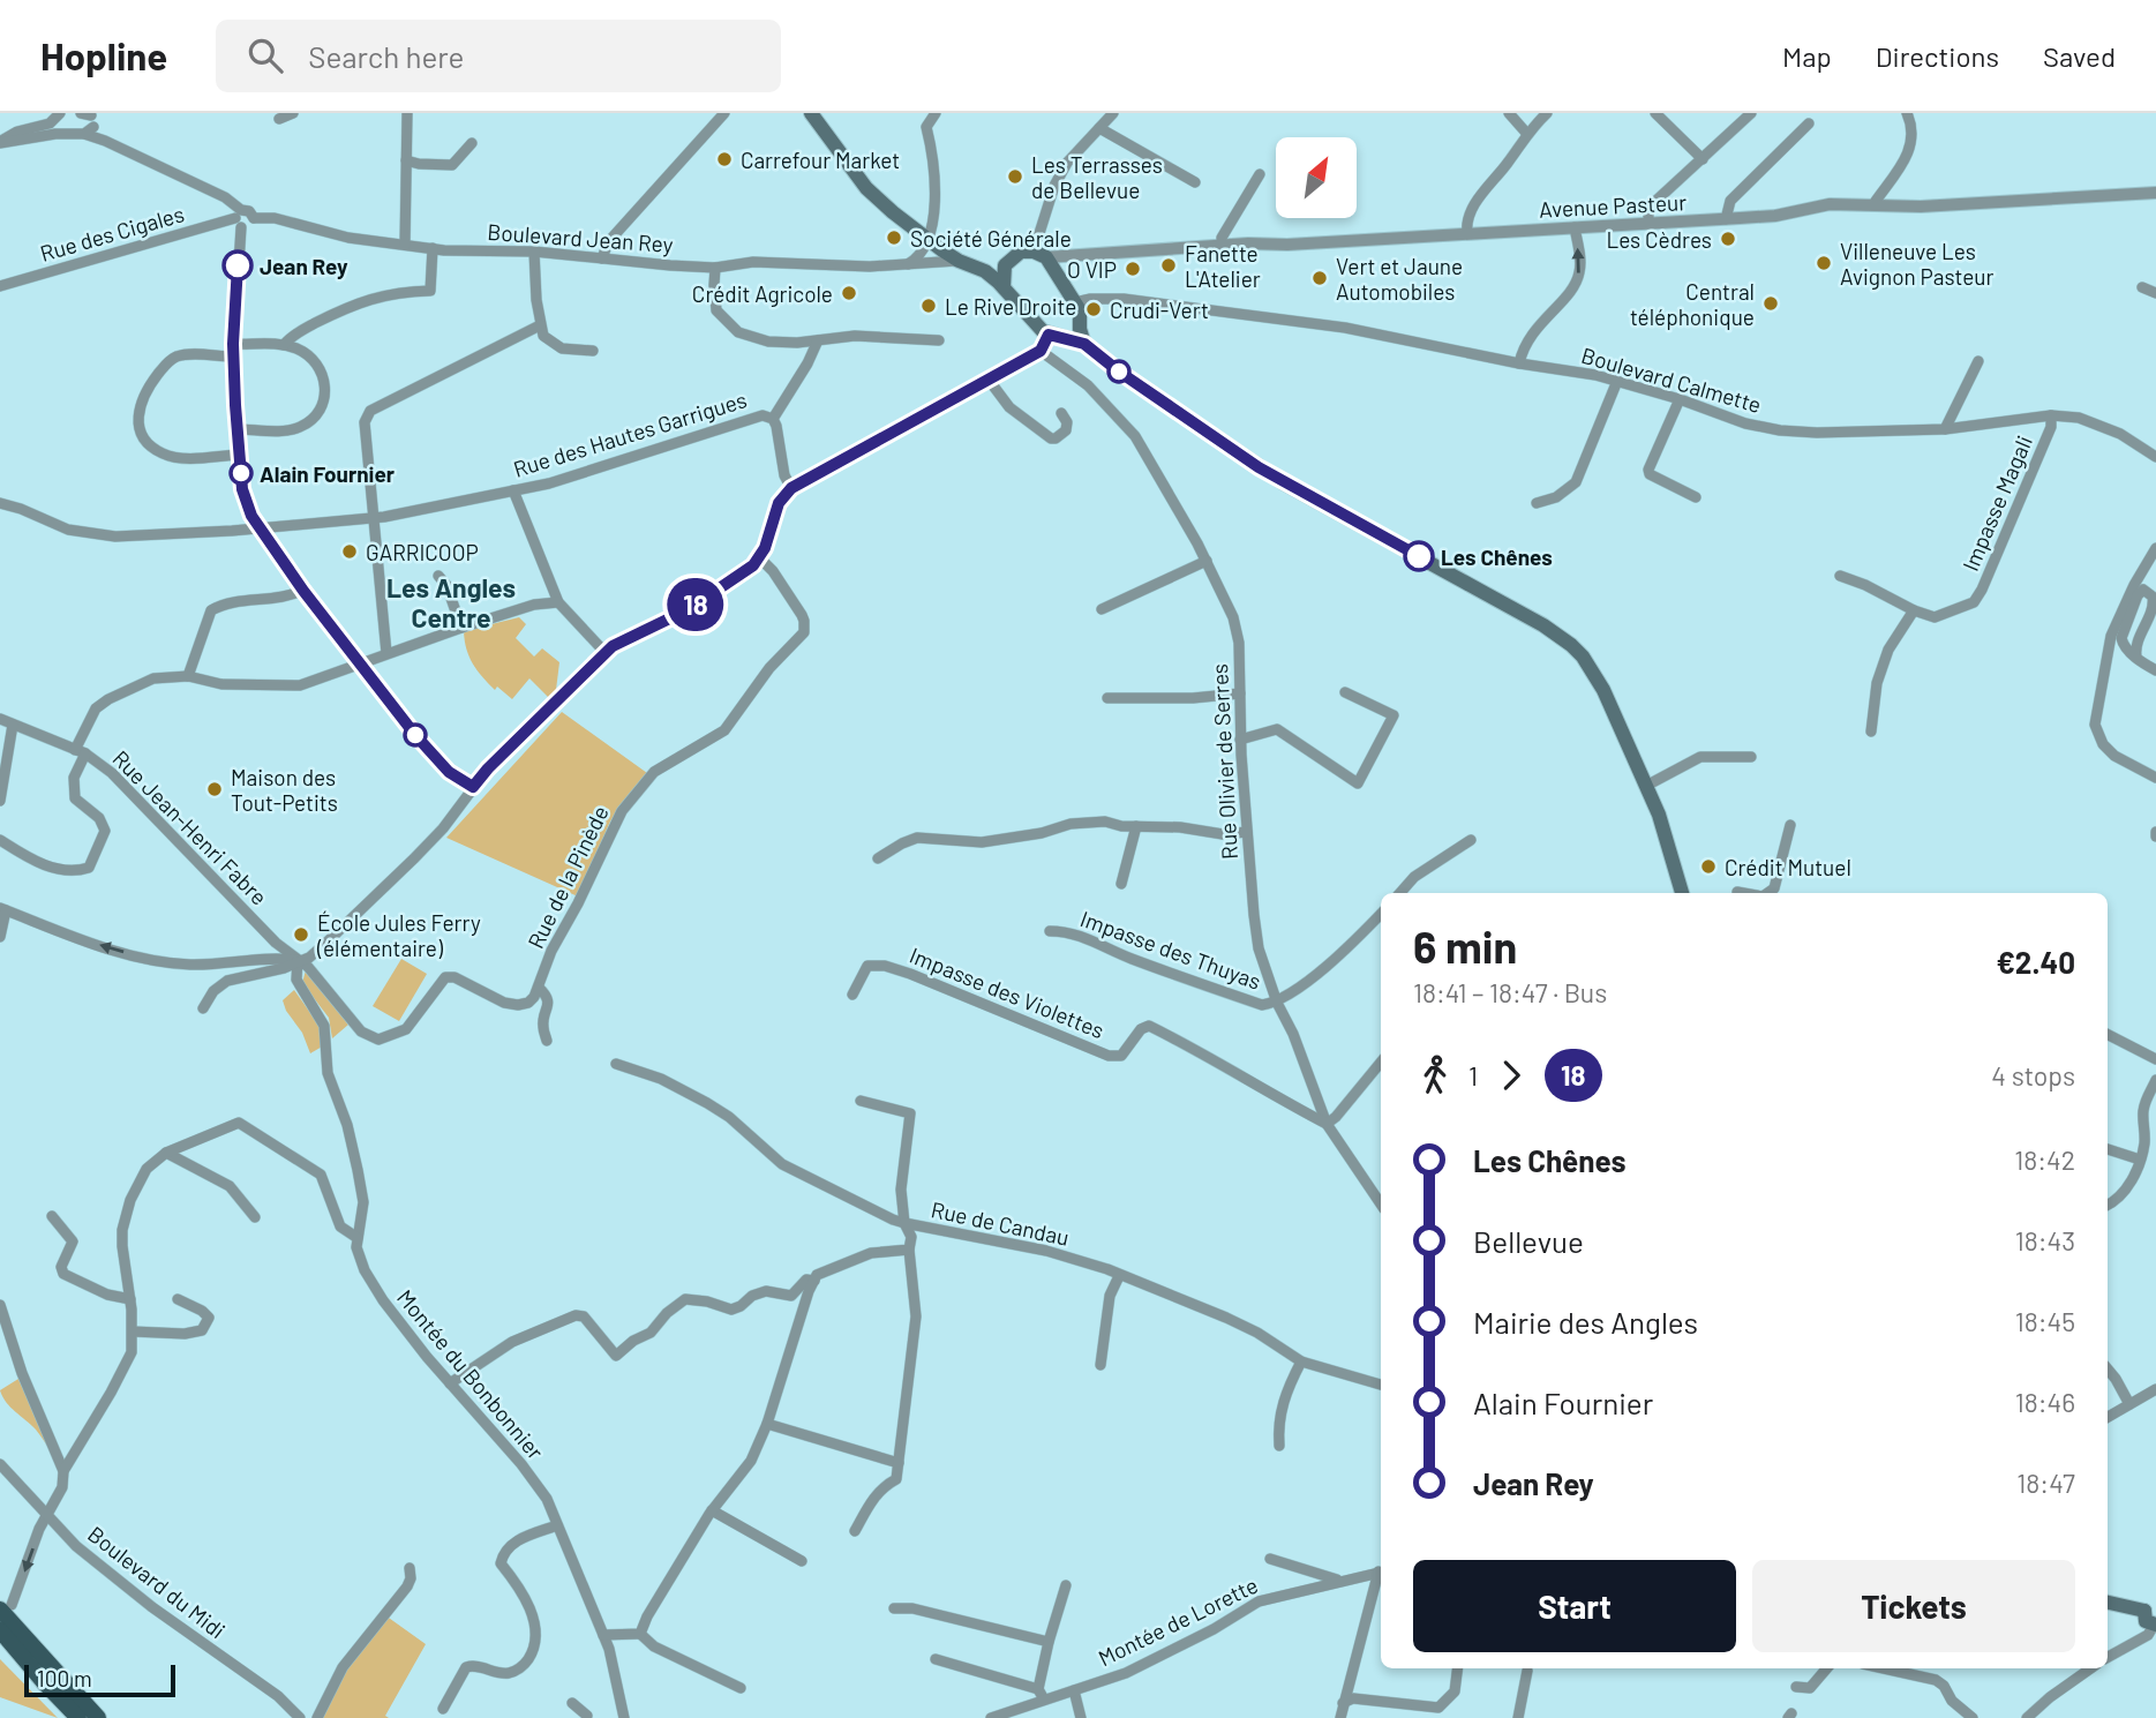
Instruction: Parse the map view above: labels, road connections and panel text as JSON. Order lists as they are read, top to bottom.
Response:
{
  "streets": {
    "street": [
      "Avenue Pasteur",
      "Rue des Cigales",
      "Boulevard Jean Rey",
      "Boulevard Calmette",
      "Rue des Hautes Garrigues",
      "Impasse Magali",
      "Rue Olivier de Serres",
      "Rue Jean-Henri Fabre",
      "Rue de la Pinède",
      "Impasse des Thuyas",
      "Impasse des Violettes",
      "Rue de Candau",
      "Montée du Bonbonnier",
      "Boulevard du Midi",
      "Montée de Lorette"
    ]
  },
  "crossings": [
    ["Rue des Cigales", "Boulevard Jean Rey"],
    ["Boulevard Calmette", "Impasse Magali"],
    ["Rue Olivier de Serres", "Impasse des Thuyas"],
    ["Rue Olivier de Serres", "Impasse des Violettes"],
    ["Rue Jean-Henri Fabre", "Montée du Bonbonnier"]
  ],
  "districts": ["Les Angles Centre"],
  "places": [
    "Carrefour Market",
    "Les Terrasses de Bellevue",
    "Société Générale",
    "Les Cèdres",
    "Villeneuve Les Avignon Pasteur",
    "Jean Rey",
    "Fanette L'Atelier",
    "O VIP",
    "Vert et Jaune Automobiles",
    "Crédit Agricole",
    "Central téléphonique",
    "Le Rive Droite",
    "Crudi-Vert",
    "Alain Fournier",
    "GARRICOOP",
    "Les Chênes",
    "Maison des Tout-Petits",
    "Crédit Mutuel",
    "École Jules Ferry (élémentaire)"
  ],
  "lines": ["bus line 18"],
  "scale_bar": "100 m",
  "north": "top right",
  "page": {
    "header": "Hopline",
    "search": "Search here",
    "nav": ["Map", "Directions", "Saved"],
    "on_map": "18",
    "heading": ["6 min", "18:41 – 18:47 · Bus", "€2.40"],
    "legs": ["1", "18", "4 stops"],
    "list": [
      {
        "name": "Les Chênes",
        "value": "18:42"
      },
      {
        "name": "Bellevue",
        "value": "18:43"
      },
      {
        "name": "Mairie des Angles",
        "value": "18:45"
      },
      {
        "name": "Alain Fournier",
        "value": "18:46"
      },
      {
        "name": "Jean Rey",
        "value": "18:47"
      }
    ],
    "buttons": ["Start", "Tickets"],
    "scale": "100 m"
  }
}
